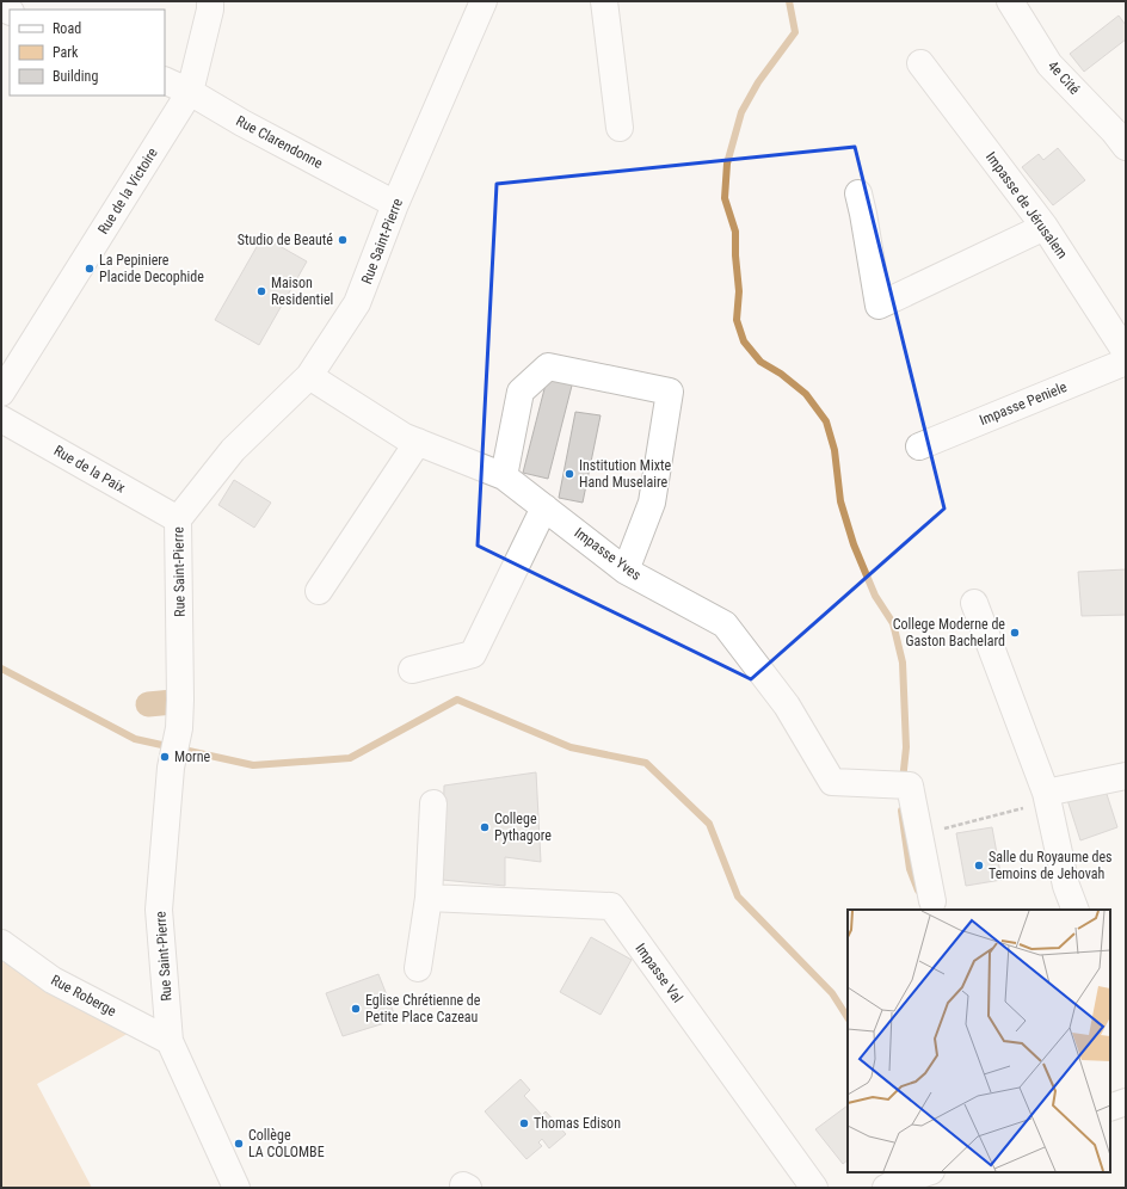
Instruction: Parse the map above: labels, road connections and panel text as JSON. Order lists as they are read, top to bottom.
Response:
{
  "streets": {
    "street": [
      "4e Cité",
      "Rue Clarendonne",
      "Rue de la Victoire",
      "Impasse de Jérusalem",
      "Rue Saint-Pierre",
      "Impasse Peniele",
      "Rue de la Paix",
      "Impasse Yves",
      "Impasse Val",
      "Rue Roberge"
    ]
  },
  "crossings": [
    ["Rue Clarendonne", "Rue de la Victoire"],
    ["Rue Clarendonne", "Rue Saint-Pierre"],
    ["Rue Saint-Pierre", "Rue de la Paix"],
    ["Rue Saint-Pierre", "Impasse Yves"],
    ["Rue Saint-Pierre", "Rue Roberge"]
  ],
  "places": [
    "Studio de Beauté",
    "La Pepiniere Placide Decophide",
    "Maison Residentiel",
    "Institution Mixte Hand Muselaire",
    "College Moderne de Gaston Bachelard",
    "Morne",
    "College Pythagore",
    "Salle du Royaume des Temoins de Jehovah",
    "Eglise Chrétienne de Petite Place Cazeau",
    "Thomas Edison",
    "Collège LA COLOMBE"
  ],
  "legend": ["Road", "Park", "Building"]
}
